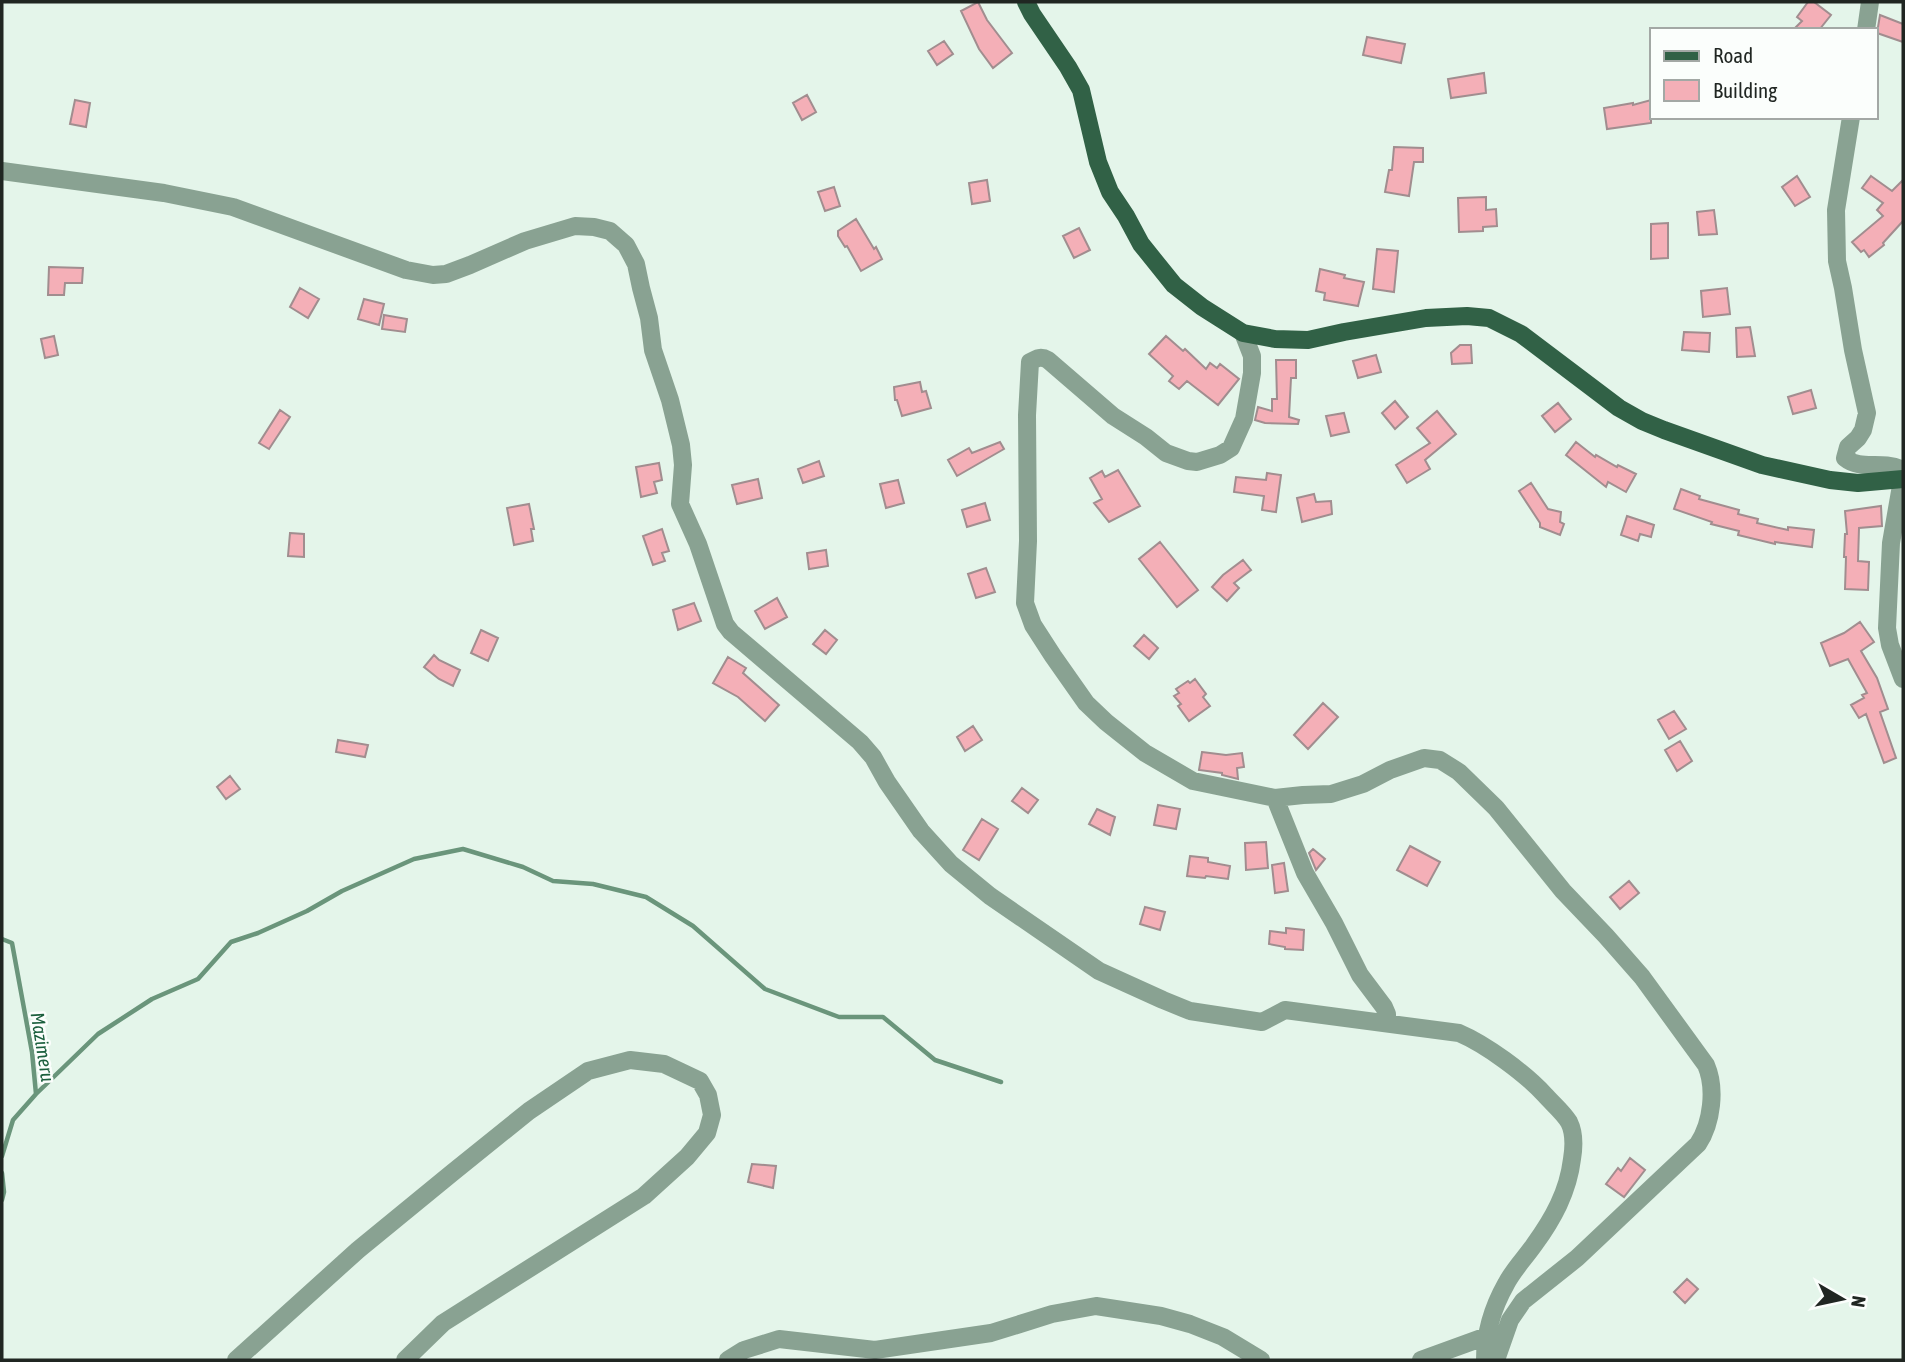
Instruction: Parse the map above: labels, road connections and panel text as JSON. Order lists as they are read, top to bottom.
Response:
{
  "water": ["Mazimeru"],
  "legend": ["Road", "Building"],
  "north": "right"
}
